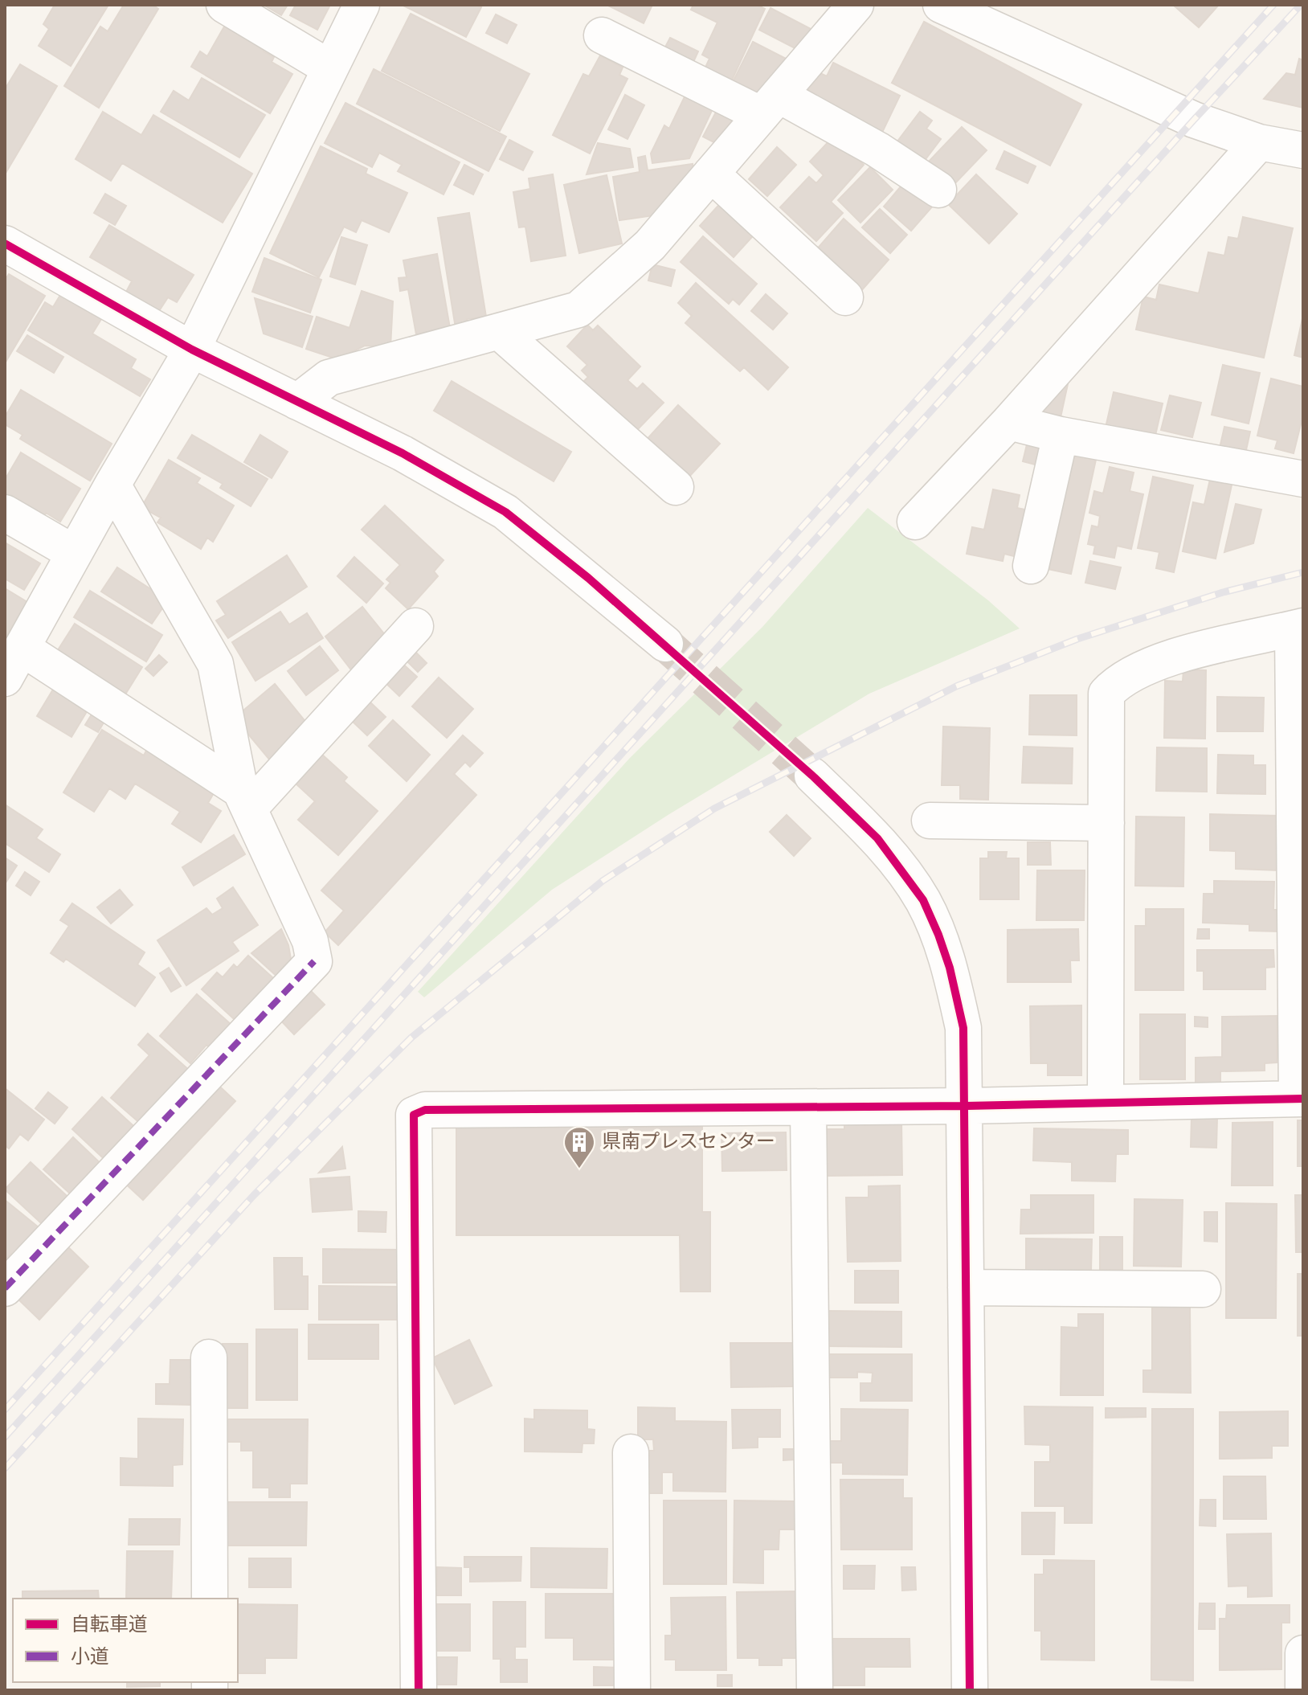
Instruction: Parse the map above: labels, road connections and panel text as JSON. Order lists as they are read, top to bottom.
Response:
{
  "places": {
    "building": ["県南プレスセンター"]
  },
  "legend": ["自転車道", "小道"]
}
